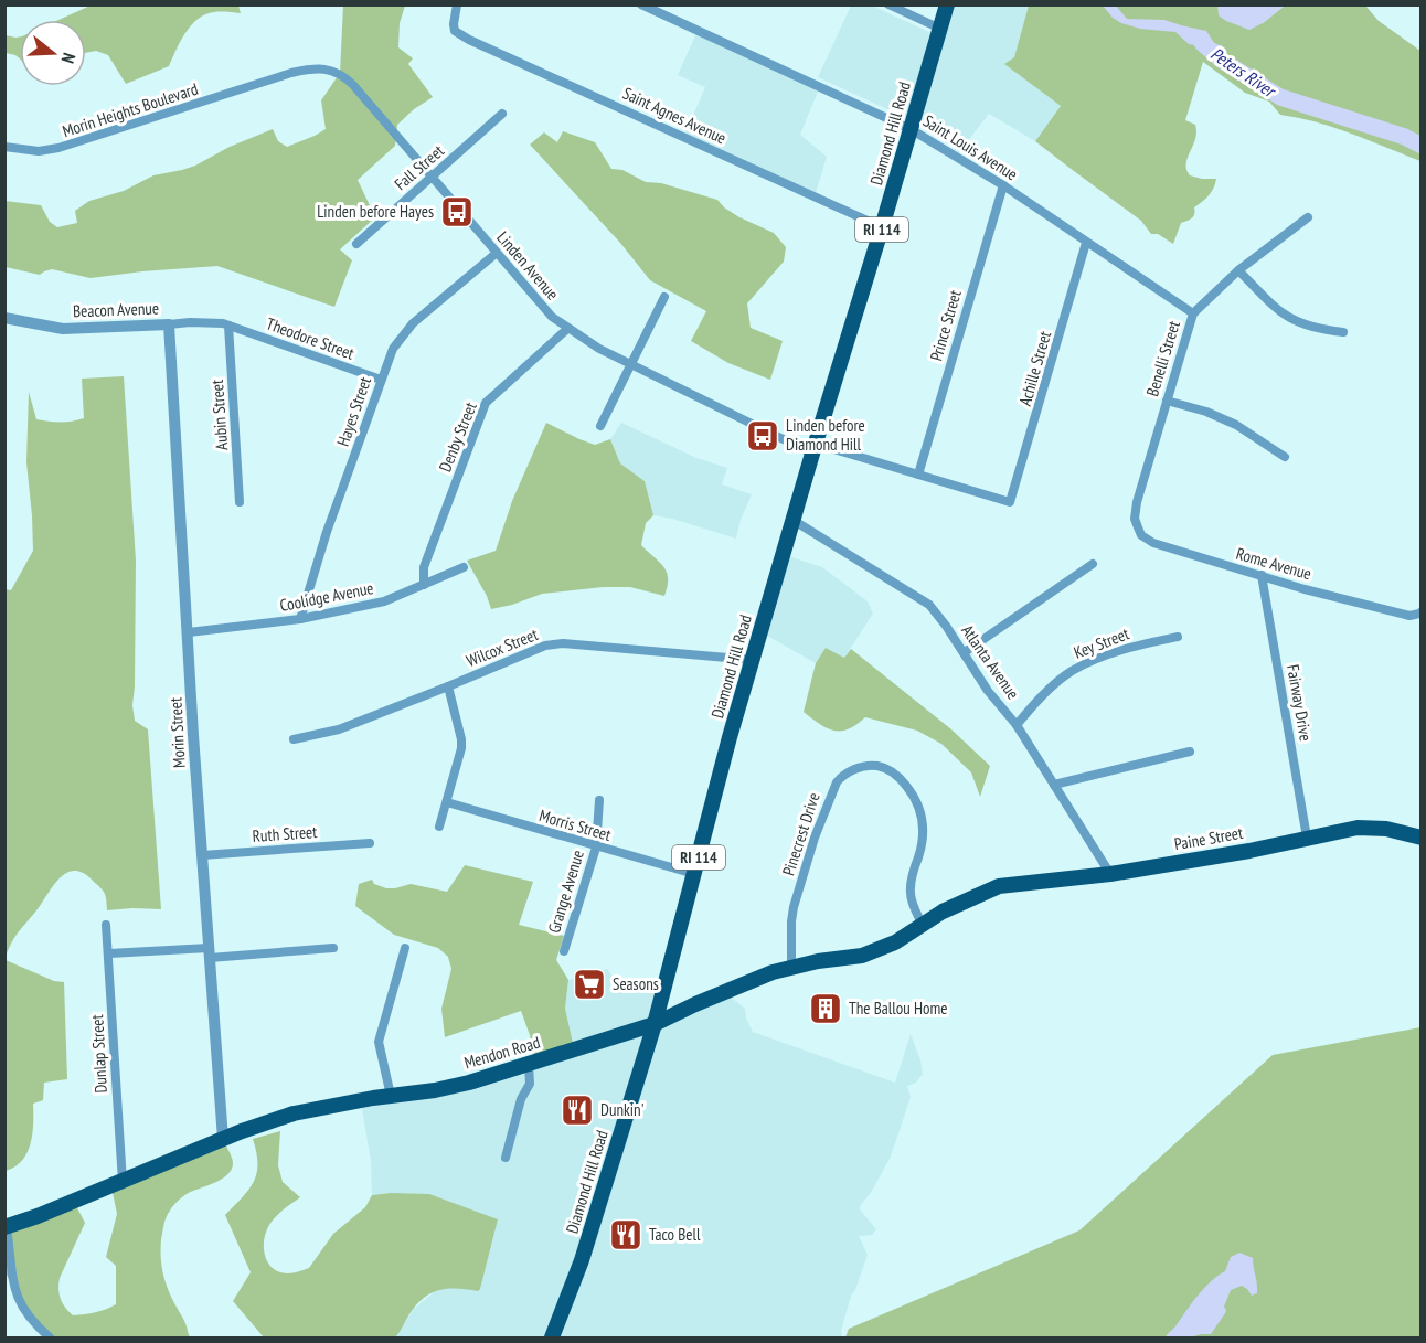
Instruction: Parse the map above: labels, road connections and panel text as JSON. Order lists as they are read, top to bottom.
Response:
{
  "streets": {
    "main road": [
      "Diamond Hill Road",
      "RI 114",
      "Paine Street",
      "Mendon Road"
    ],
    "street": [
      "Morin Heights Boulevard",
      "Saint Agnes Avenue",
      "Saint Louis Avenue",
      "Fall Street",
      "Linden Avenue",
      "Beacon Avenue",
      "Prince Street",
      "Theodore Street",
      "Benelli Street",
      "Achille Street",
      "Hayes Street",
      "Aubin Street",
      "Denby Street",
      "Rome Avenue",
      "Coolidge Avenue",
      "Key Street",
      "Wilcox Street",
      "Atlanta Avenue",
      "Fairway Drive",
      "Morin Street",
      "Morris Street",
      "Ruth Street",
      "Pinecrest Drive",
      "Grange Avenue",
      "Dunlap Street"
    ]
  },
  "crossings": [
    ["Morin Heights Boulevard", "Linden Avenue"],
    ["Saint Agnes Avenue", "Diamond Hill Road"],
    ["Diamond Hill Road", "Saint Louis Avenue"],
    ["Diamond Hill Road", "Linden Avenue"],
    ["Diamond Hill Road", "Wilcox Street"],
    ["Diamond Hill Road", "Atlanta Avenue"],
    ["Diamond Hill Road", "Morris Street"],
    ["Diamond Hill Road", "Mendon Road"],
    ["Saint Louis Avenue", "Prince Street"],
    ["Saint Louis Avenue", "Benelli Street"],
    ["Saint Louis Avenue", "Achille Street"],
    ["Fall Street", "Linden Avenue"],
    ["Linden Avenue", "Hayes Street"],
    ["Linden Avenue", "Denby Street"],
    ["Beacon Avenue", "Theodore Street"],
    ["Beacon Avenue", "Aubin Street"],
    ["Beacon Avenue", "Morin Street"],
    ["Prince Street", "Achille Street"],
    ["Theodore Street", "Hayes Street"],
    ["Theodore Street", "Aubin Street"],
    ["Benelli Street", "Rome Avenue"],
    ["Hayes Street", "Coolidge Avenue"],
    ["Denby Street", "Coolidge Avenue"],
    ["Rome Avenue", "Fairway Drive"],
    ["Coolidge Avenue", "Morin Street"],
    ["Key Street", "Atlanta Avenue"],
    ["Atlanta Avenue", "Paine Street"],
    ["Fairway Drive", "Paine Street"],
    ["Morin Street", "Ruth Street"],
    ["Morin Street", "Mendon Road"],
    ["Morris Street", "Grange Avenue"],
    ["Pinecrest Drive", "Mendon Road"],
    ["Paine Street", "Mendon Road"],
    ["Mendon Road", "Dunlap Street"]
  ],
  "water": ["Peters River"],
  "places": {
    "bus stop": ["Linden before Hayes", "Linden before Diamond Hill"],
    "supermarket": ["Seasons"],
    "building": ["The Ballou Home"],
    "restaurant": ["Dunkin'", "Taco Bell"]
  },
  "north": "right"
}
